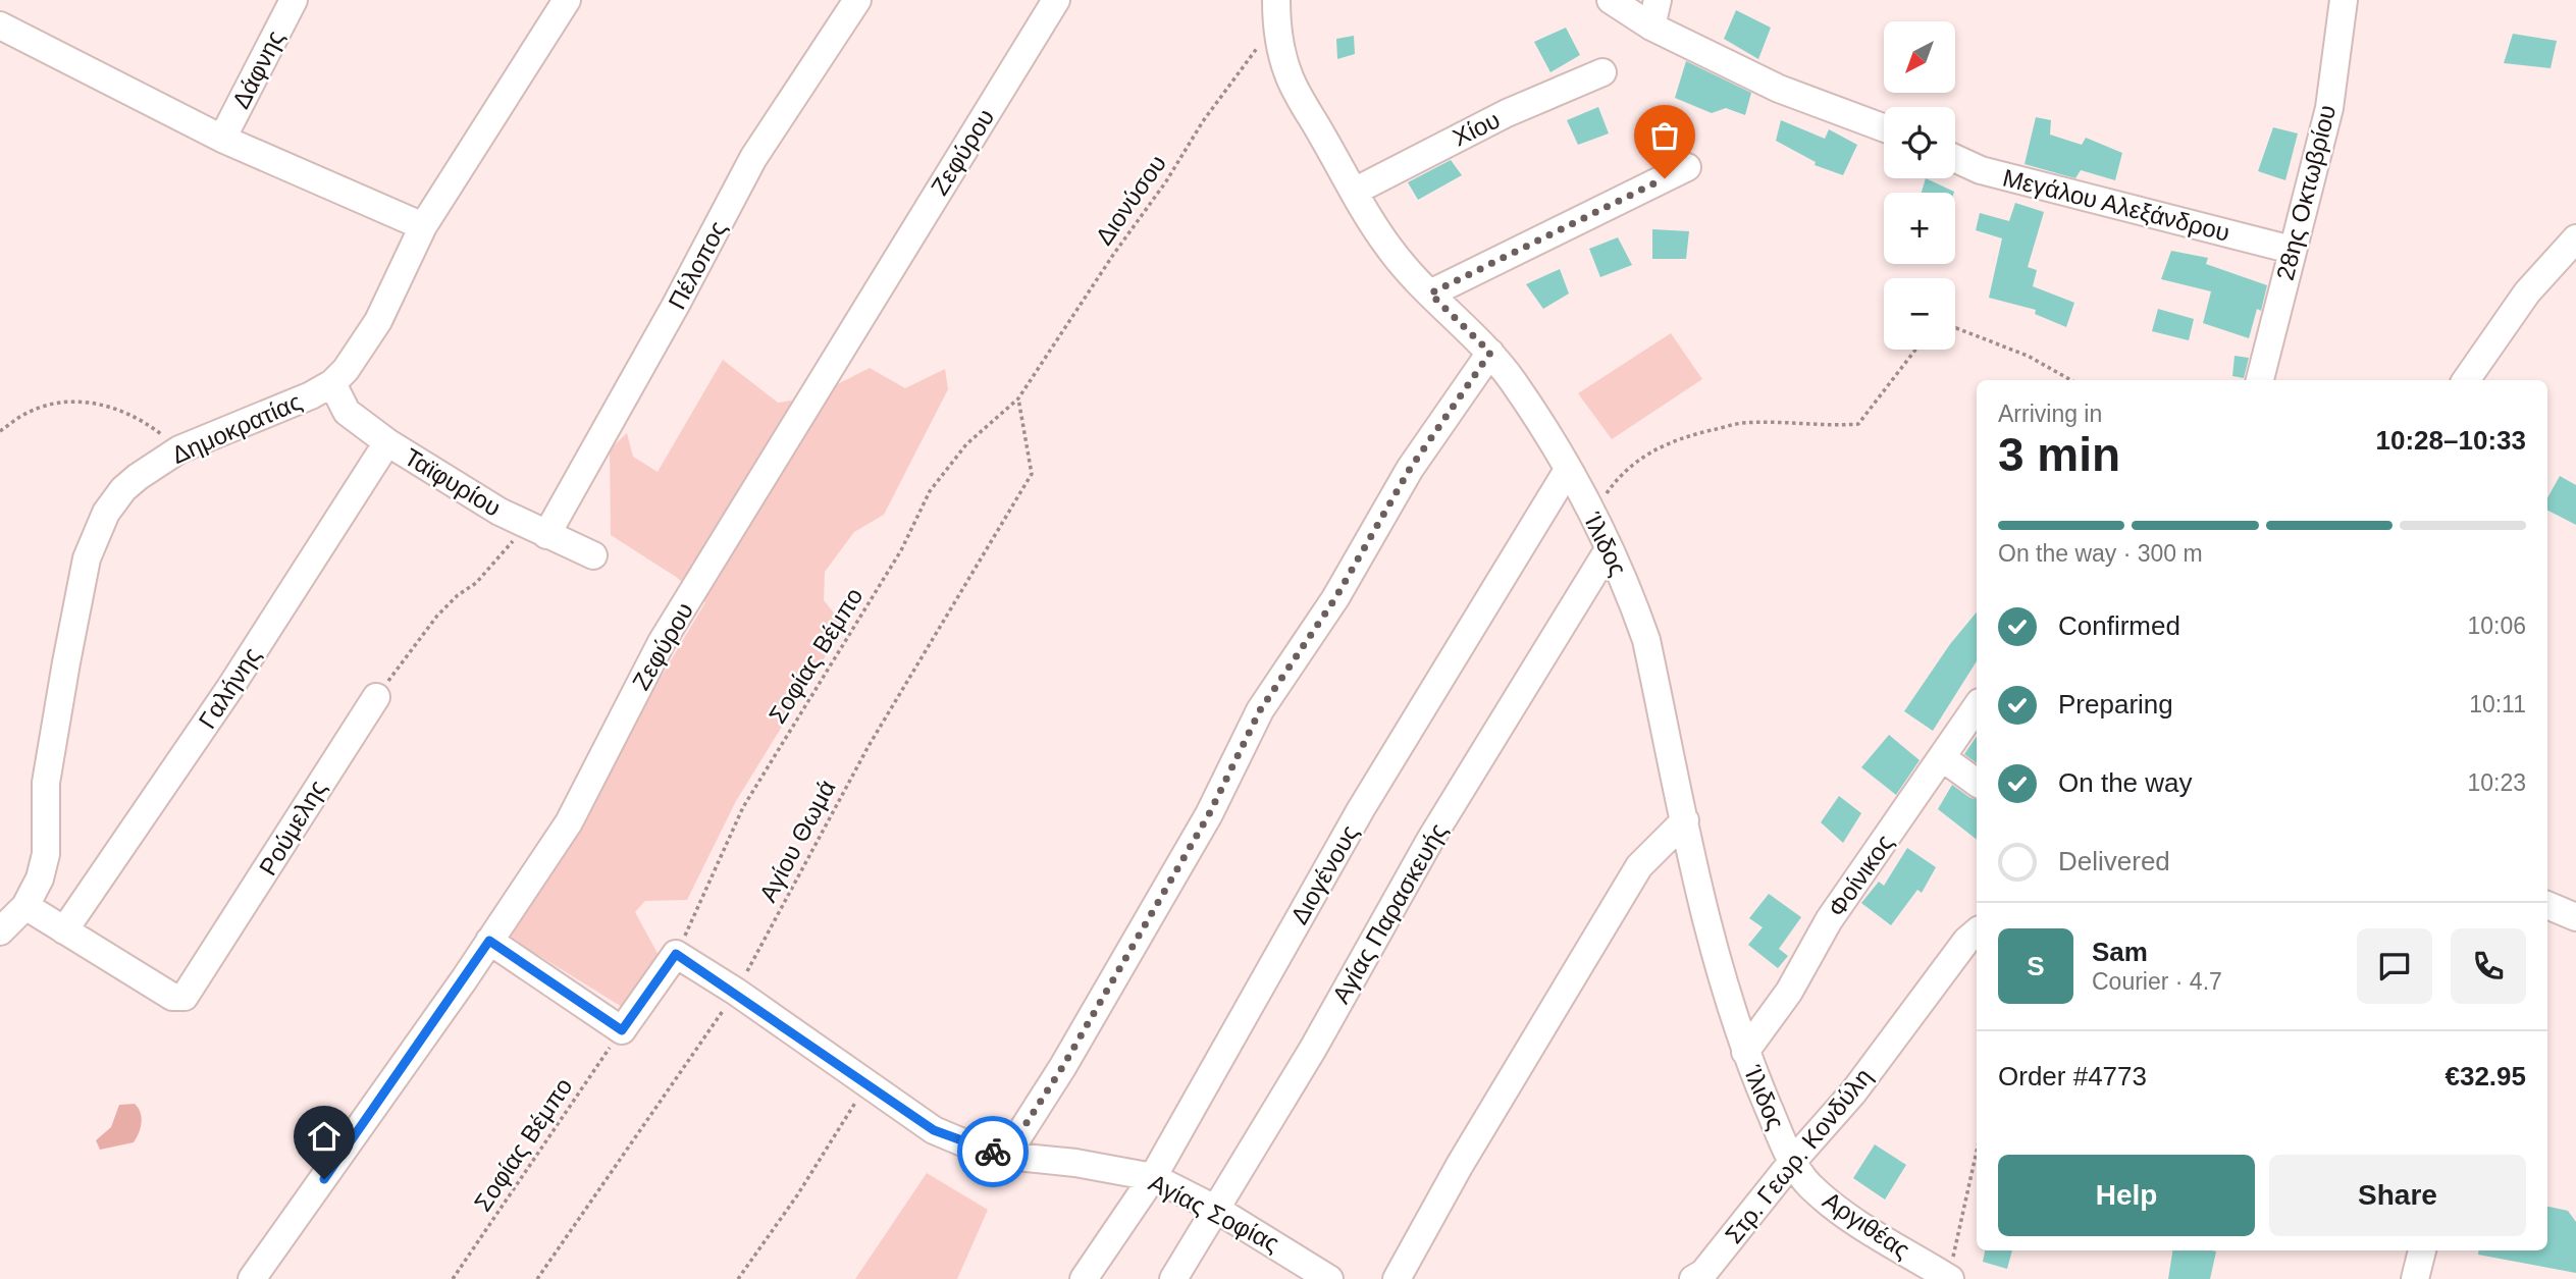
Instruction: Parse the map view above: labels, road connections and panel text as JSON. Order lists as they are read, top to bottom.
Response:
{
  "streets": {
    "street": [
      "Δάφνης",
      "Χίου",
      "Ζεφύρου",
      "28ης Οκτωβρίου",
      "Μεγάλου Αλεξάνδρου",
      "Πέλοπος",
      "Δημοκρατίας",
      "Ταϊφυρίου",
      "Ίλιδος",
      "Γαλήνης",
      "Ρούμελης",
      "Διογένους",
      "Φοίνικος",
      "Αγίας Παρασκευής",
      "Στρ. Γεωρ. Κονδύλη",
      "Αγίας Σοφίας",
      "Αργιθέας"
    ],
    "path": ["Διονύσου", "Σοφίας Βέμπο", "Αγίου Θωμά"]
  },
  "crossings": [
    ["Χίου", "Ίλιδος"],
    ["28ης Οκτωβρίου", "Μεγάλου Αλεξάνδρου"],
    ["Διονύσου", "Ίλιδος"],
    ["Διονύσου", "Σοφίας Βέμπο"],
    ["Διονύσου", "Αγίου Θωμά"],
    ["Πέλοπος", "Ταϊφυρίου"],
    ["Δημοκρατίας", "Ταϊφυρίου"],
    ["Δημοκρατίας", "Ρούμελης"],
    ["Ταϊφυρίου", "Γαλήνης"],
    ["Ίλιδος", "Διογένους"],
    ["Ίλιδος", "Φοίνικος"],
    ["Ίλιδος", "Αγίας Παρασκευής"],
    ["Ίλιδος", "Στρ. Γεωρ. Κονδύλη"],
    ["Ίλιδος", "Αργιθέας"],
    ["Σοφίας Βέμπο", "Αγίου Θωμά"],
    ["Σοφίας Βέμπο", "Αγίας Σοφίας"],
    ["Γαλήνης", "Ρούμελης"],
    ["Αγίου Θωμά", "Αγίας Σοφίας"],
    ["Διογένους", "Αγίας Σοφίας"],
    ["Αγίας Παρασκευής", "Αγίας Σοφίας"],
    ["Στρ. Γεωρ. Κονδύλη", "Αργιθέας"]
  ],
  "north": "bottom left",
  "page": {
    "map_buttons": ["+", "−"],
    "heading": ["3 min", "Arriving in", "10:28–10:33"],
    "panel": [
      "Sam",
      "Courier · 4.7",
      "Order #4773",
      "€32.95"
    ],
    "bar": "On the way · 300 m",
    "list": [
      ["Confirmed", "10:06"],
      ["Preparing", "10:11"],
      ["On the way", "10:23"],
      "Delivered"
    ],
    "round": "S",
    "buttons": ["Help", "Share"]
  }
}
